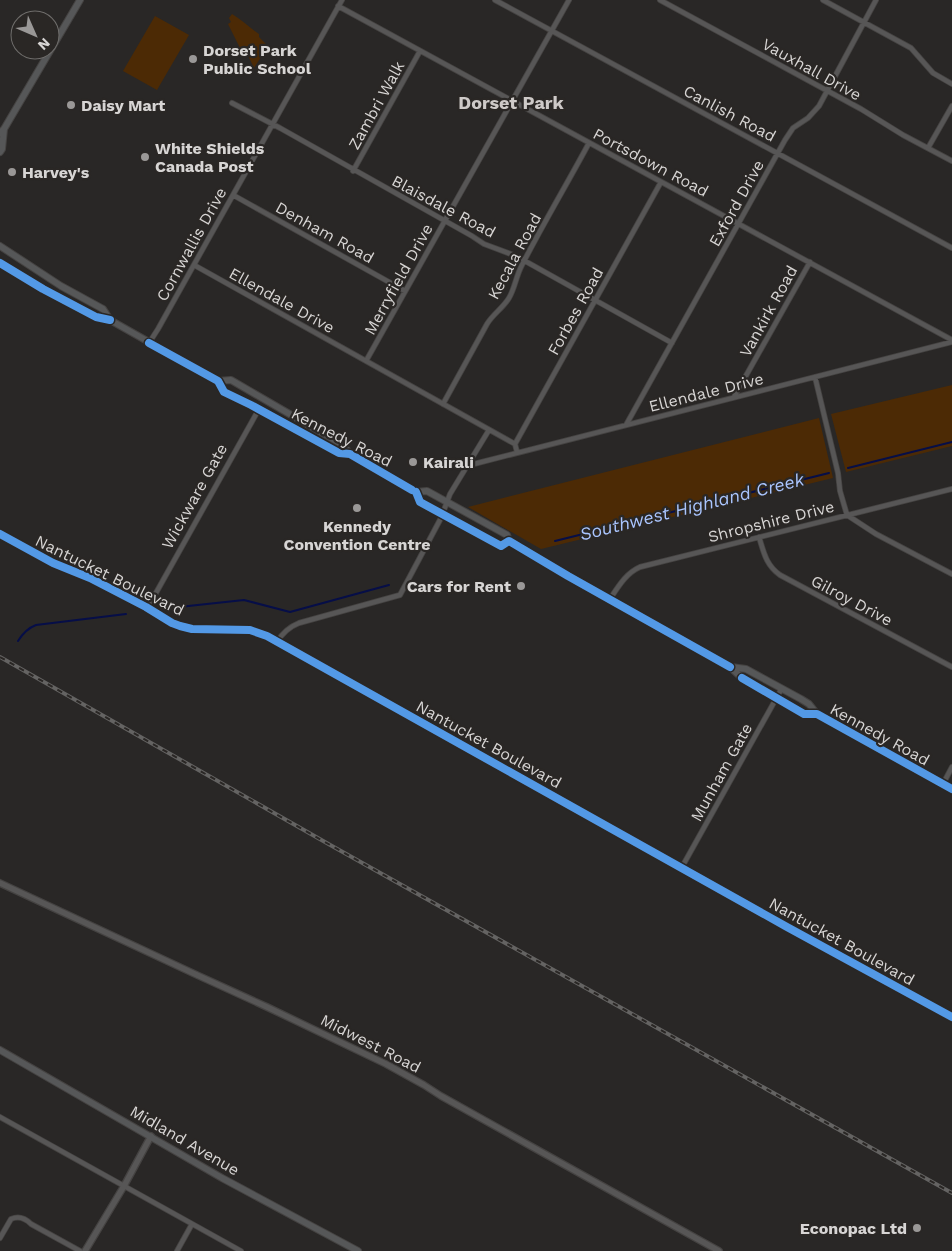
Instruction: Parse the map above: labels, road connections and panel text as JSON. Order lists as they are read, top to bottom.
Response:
{
  "streets": {
    "main road": ["Kennedy Road", "Midland Avenue"],
    "street": [
      "Vauxhall Drive",
      "Zambri Walk",
      "Canlish Road",
      "Portsdown Road",
      "Exford Drive",
      "Blaisdale Road",
      "Denham Road",
      "Cornwallis Drive",
      "Kecala Road",
      "Merryfield Drive",
      "Ellendale Drive",
      "Forbes Road",
      "Vankirk Road",
      "Wickware Gate",
      "Shropshire Drive",
      "Nantucket Boulevard",
      "Gilroy Drive",
      "Munham Gate",
      "Midwest Road"
    ]
  },
  "crossings": [
    ["Vauxhall Drive", "Exford Drive"],
    ["Zambri Walk", "Portsdown Road"],
    ["Zambri Walk", "Blaisdale Road"],
    ["Canlish Road", "Exford Drive"],
    ["Canlish Road", "Merryfield Drive"],
    ["Portsdown Road", "Exford Drive"],
    ["Portsdown Road", "Cornwallis Drive"],
    ["Portsdown Road", "Kecala Road"],
    ["Portsdown Road", "Merryfield Drive"],
    ["Portsdown Road", "Ellendale Drive"],
    ["Portsdown Road", "Forbes Road"],
    ["Portsdown Road", "Vankirk Road"],
    ["Exford Drive", "Blaisdale Road"],
    ["Exford Drive", "Ellendale Drive"],
    ["Blaisdale Road", "Cornwallis Drive"],
    ["Blaisdale Road", "Kecala Road"],
    ["Blaisdale Road", "Merryfield Drive"],
    ["Blaisdale Road", "Forbes Road"],
    ["Denham Road", "Cornwallis Drive"],
    ["Denham Road", "Merryfield Drive"],
    ["Cornwallis Drive", "Ellendale Drive"],
    ["Cornwallis Drive", "Kennedy Road"],
    ["Kecala Road", "Ellendale Drive"],
    ["Merryfield Drive", "Ellendale Drive"],
    ["Ellendale Drive", "Forbes Road"],
    ["Ellendale Drive", "Vankirk Road"],
    ["Kennedy Road", "Wickware Gate"],
    ["Kennedy Road", "Shropshire Drive"],
    ["Kennedy Road", "Munham Gate"],
    ["Wickware Gate", "Nantucket Boulevard"],
    ["Shropshire Drive", "Gilroy Drive"],
    ["Nantucket Boulevard", "Munham Gate"]
  ],
  "districts": ["Dorset Park"],
  "water": ["Southwest Highland Creek"],
  "places": [
    "Dorset Park Public School",
    "Daisy Mart",
    "White Shields Canada Post",
    "Harvey's",
    "Kairali",
    "Kennedy Convention Centre",
    "Cars for Rent",
    "Econopac Ltd"
  ],
  "north": "bottom right"
}
